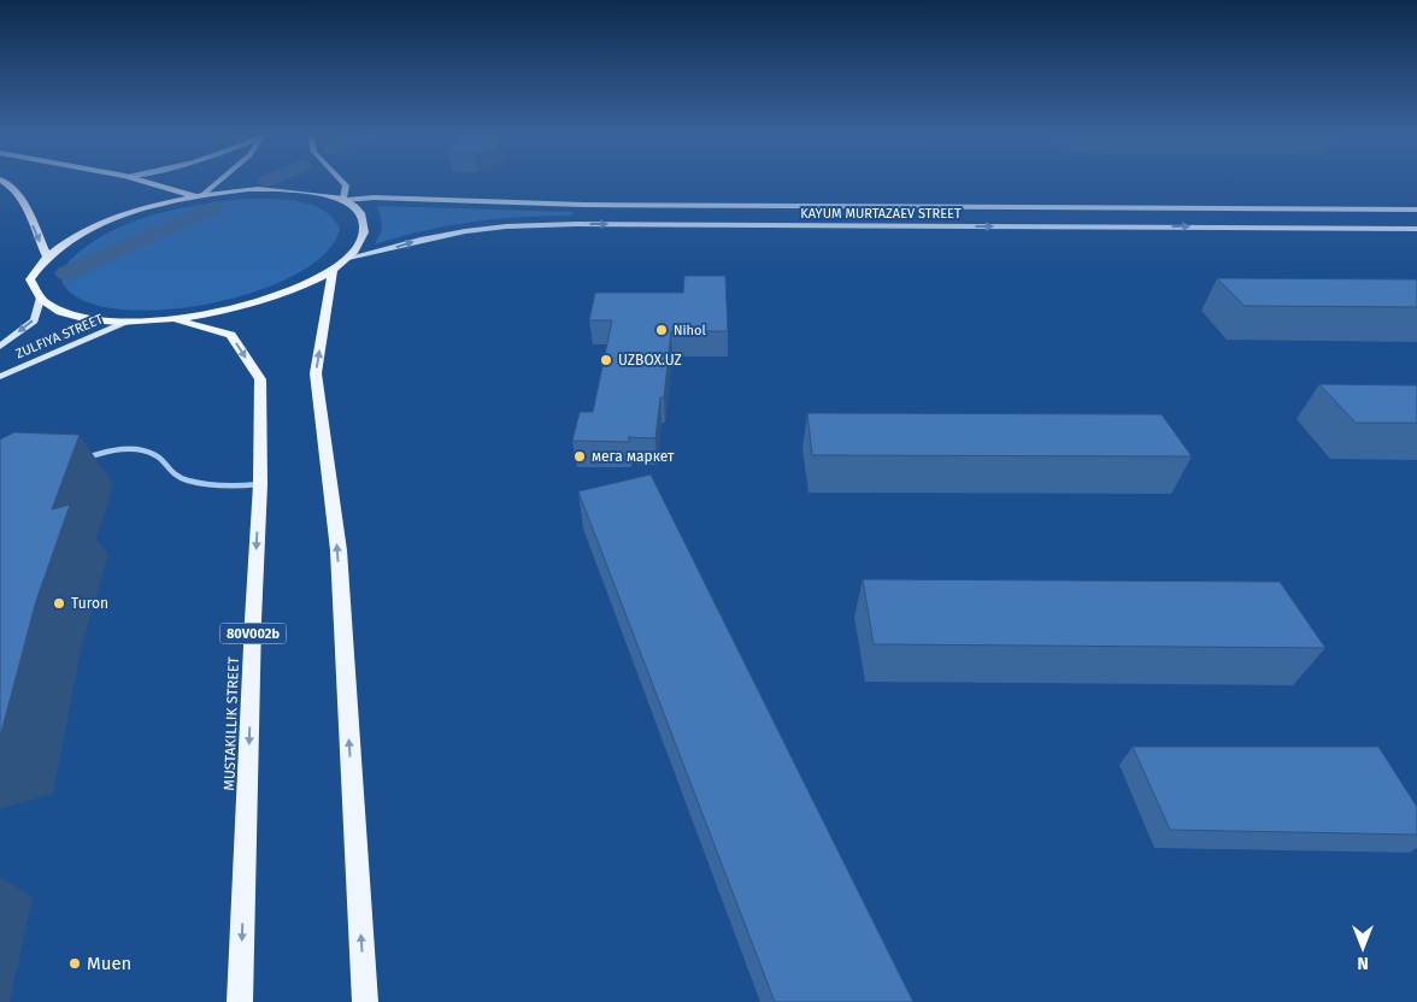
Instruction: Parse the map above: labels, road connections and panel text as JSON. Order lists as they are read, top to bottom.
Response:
{
  "streets": {
    "main road": ["80V002b", "MUSTAKILLIK STREET"],
    "street": ["KAYUM MURTAZAEV STREET", "ZULFIYA STREET"]
  },
  "crossings": [
    ["KAYUM MURTAZAEV STREET", "MUSTAKILLIK STREET"],
    ["ZULFIYA STREET", "MUSTAKILLIK STREET"]
  ],
  "one_way": ["MUSTAKILLIK STREET"],
  "places": [
    "Nihol",
    "UZBOX.UZ",
    "мега маркет",
    "Turon",
    "Muen"
  ],
  "north": "bottom"
}
